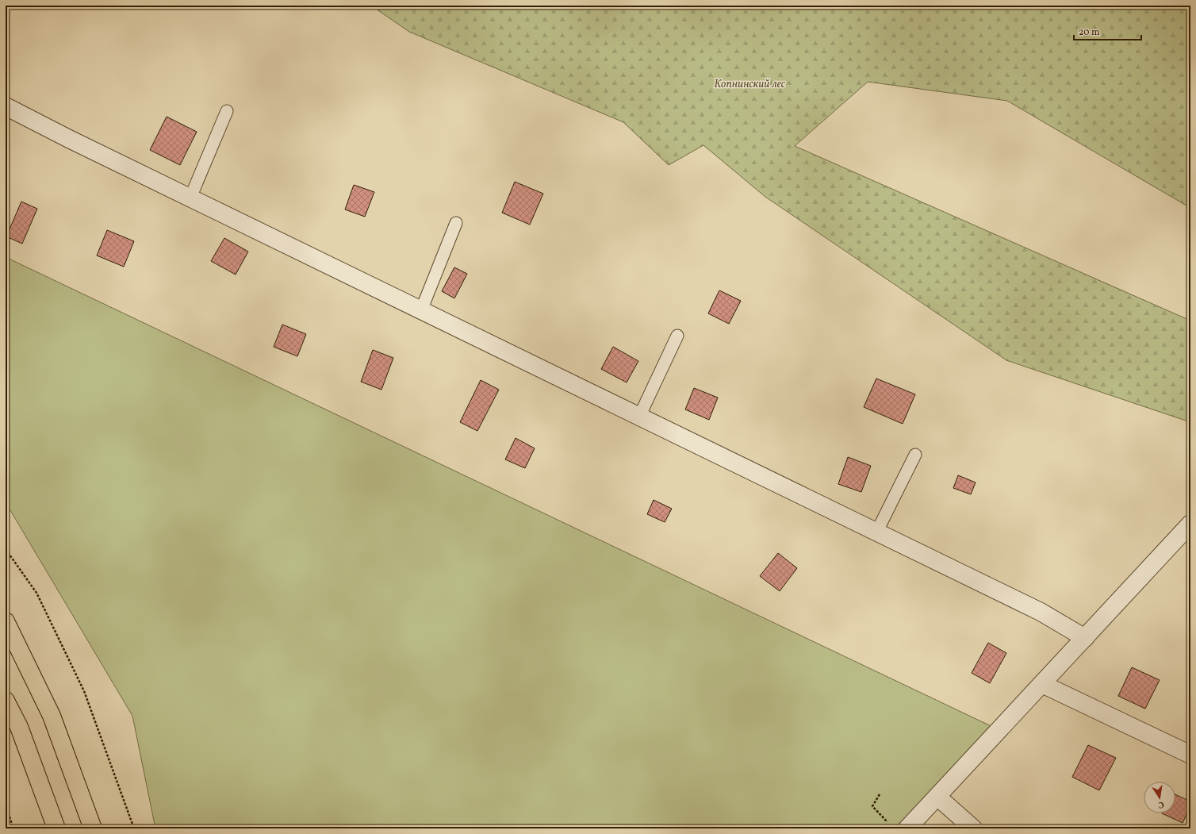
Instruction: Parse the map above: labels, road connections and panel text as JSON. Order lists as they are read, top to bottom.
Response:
{
  "parks": ["Копнинский лес"],
  "scale_bar": "20 m",
  "north": "bottom"
}
